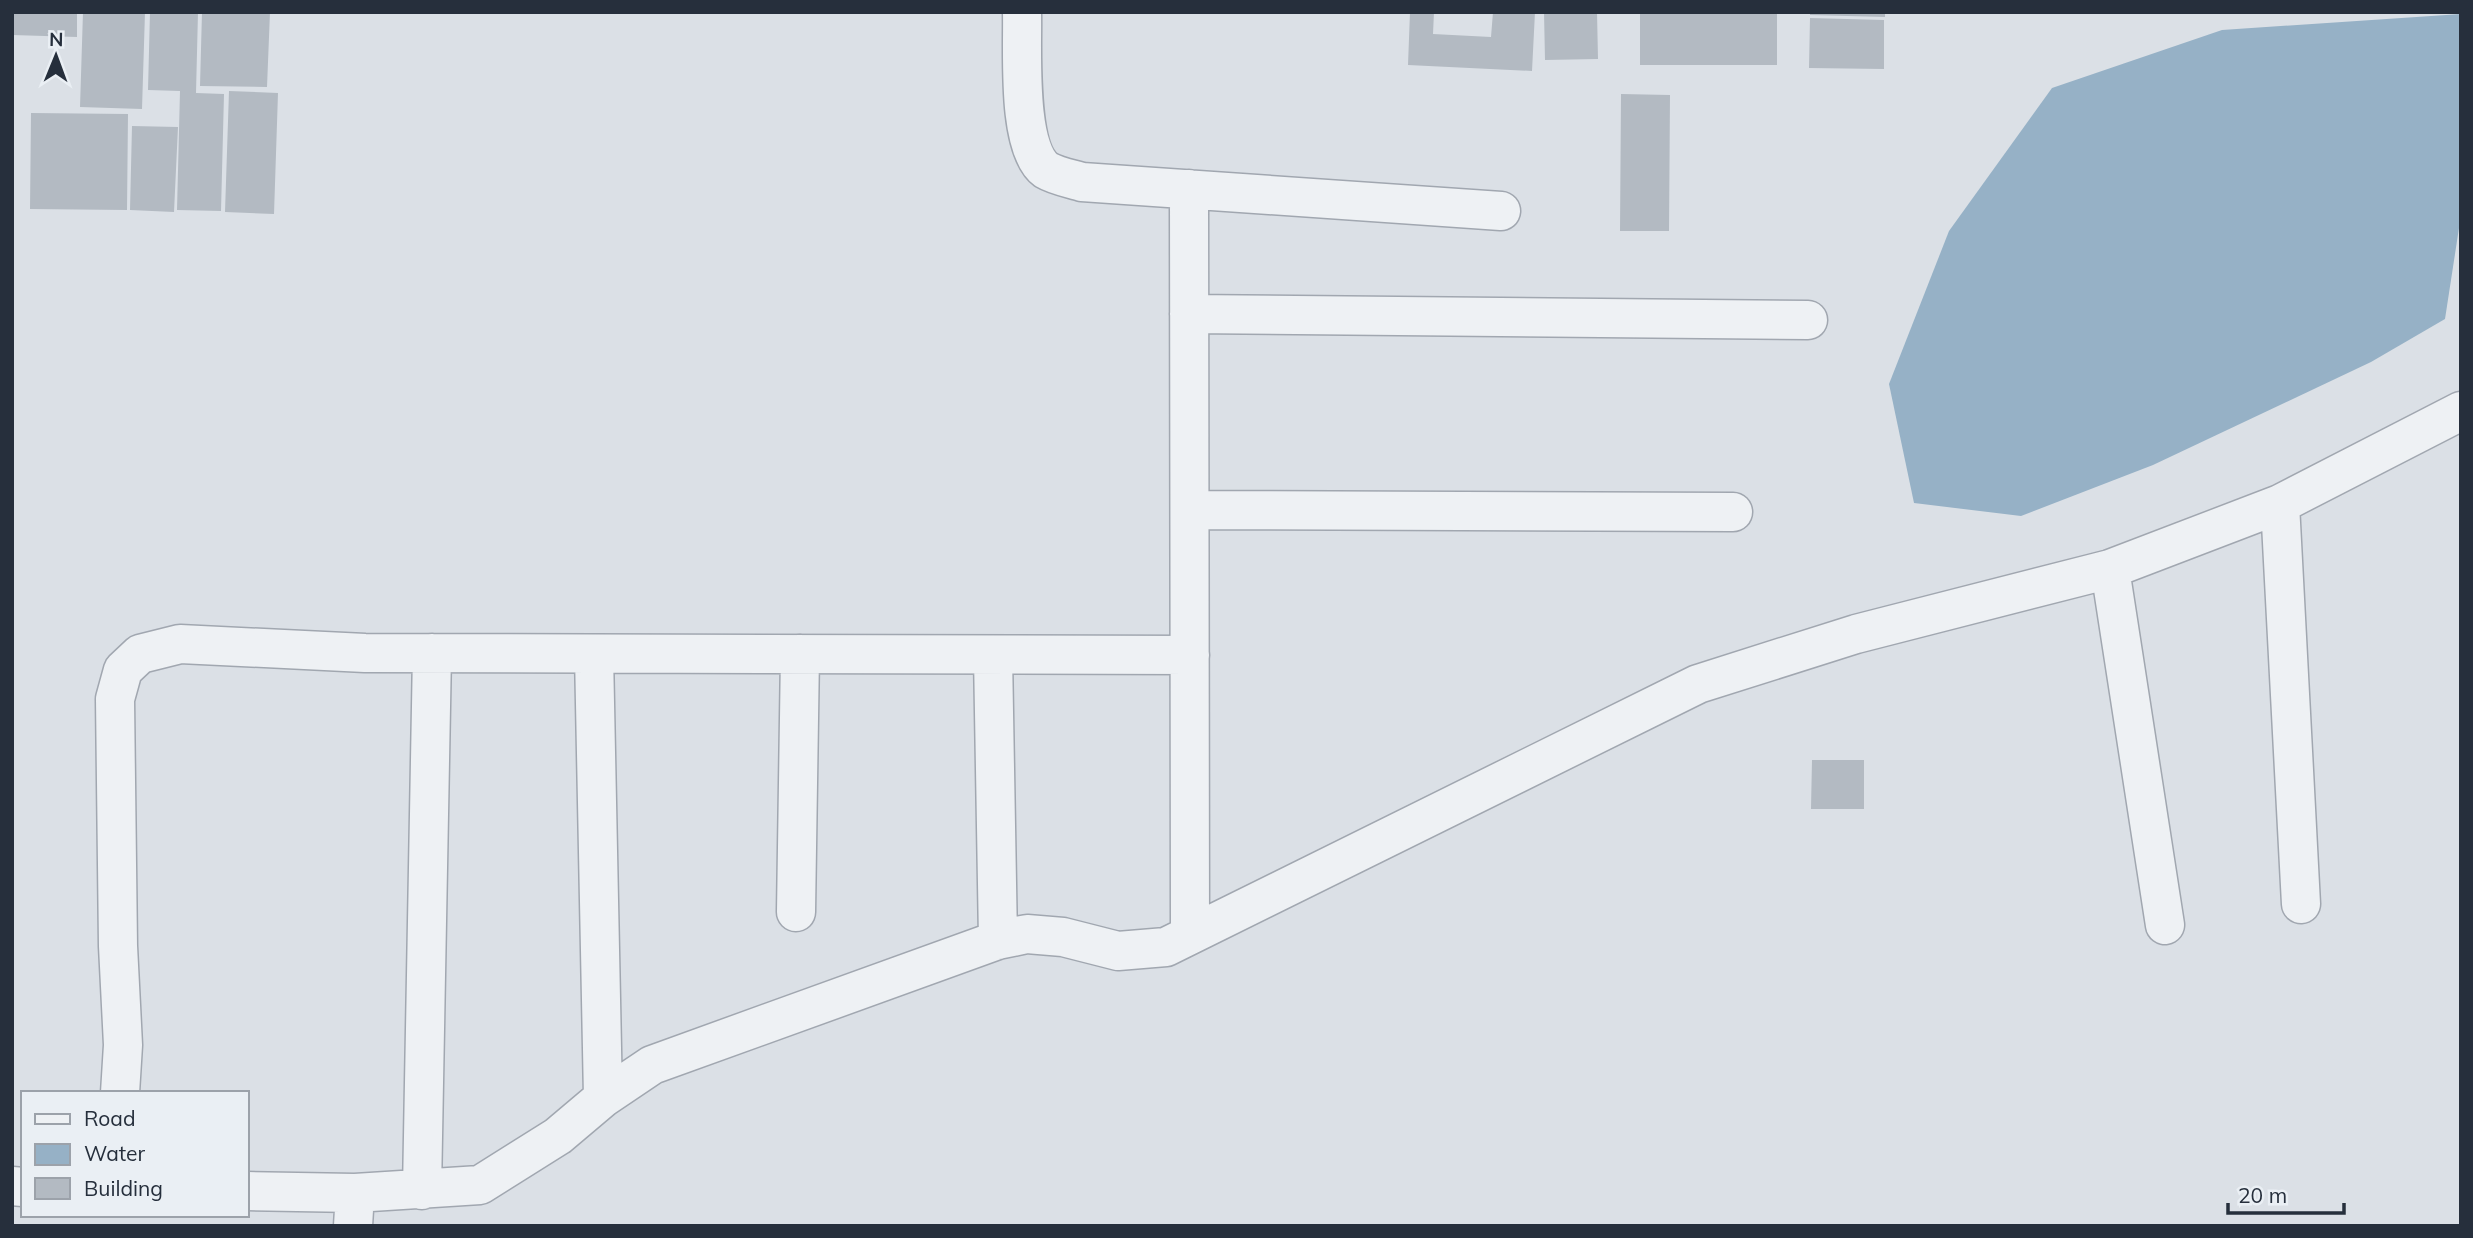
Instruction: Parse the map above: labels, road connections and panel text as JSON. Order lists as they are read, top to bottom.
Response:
{
  "legend": ["Road", "Water", "Building"],
  "scale_bar": "20 m",
  "north": "top"
}
